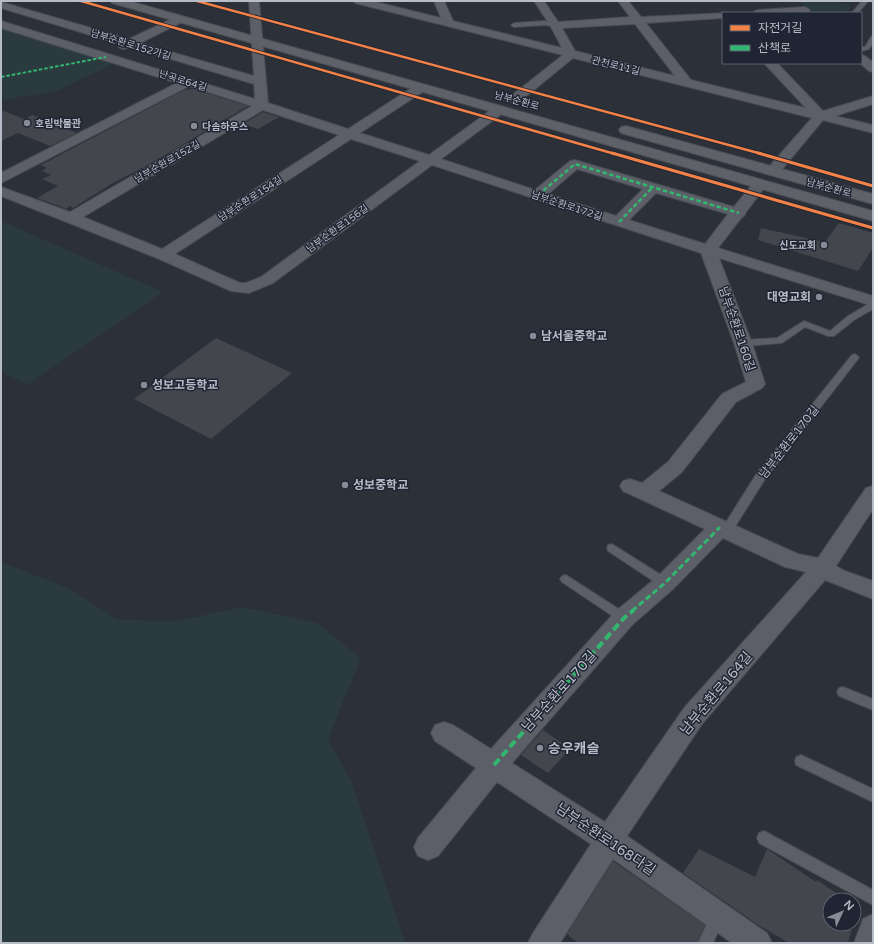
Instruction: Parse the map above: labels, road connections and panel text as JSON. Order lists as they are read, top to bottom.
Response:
{
  "streets": {
    "main road": ["남부순환로"],
    "street": [
      "남부순환로152가길",
      "관천로11길",
      "난곡로64길",
      "남부순환로152길",
      "남부순환로154길",
      "남부순환로172길",
      "남부순환로156길",
      "남부순환로160길",
      "남부순환로170길",
      "남부순환로164길",
      "남부순환로168다길"
    ]
  },
  "crossings": [
    ["난곡로64길", "남부순환로152길"],
    ["난곡로64길", "남부순환로172길"],
    ["남부순환로", "남부순환로154길"],
    ["남부순환로", "남부순환로156길"],
    ["남부순환로152길", "남부순환로172길"],
    ["남부순환로154길", "남부순환로172길"],
    ["남부순환로154길", "남부순환로156길"],
    ["남부순환로172길", "남부순환로156길"],
    ["남부순환로172길", "남부순환로160길"],
    ["남부순환로160길", "남부순환로170길"],
    ["남부순환로170길", "남부순환로168다길"],
    ["남부순환로164길", "남부순환로168다길"]
  ],
  "places": [
    "호림박물관",
    "다솜하우스",
    "신도교회",
    "대영교회",
    "남서울중학교",
    "성보고등학교",
    "성보중학교",
    "승우캐슬"
  ],
  "legend": ["자전거길", "산책로"],
  "north": "top right"
}
